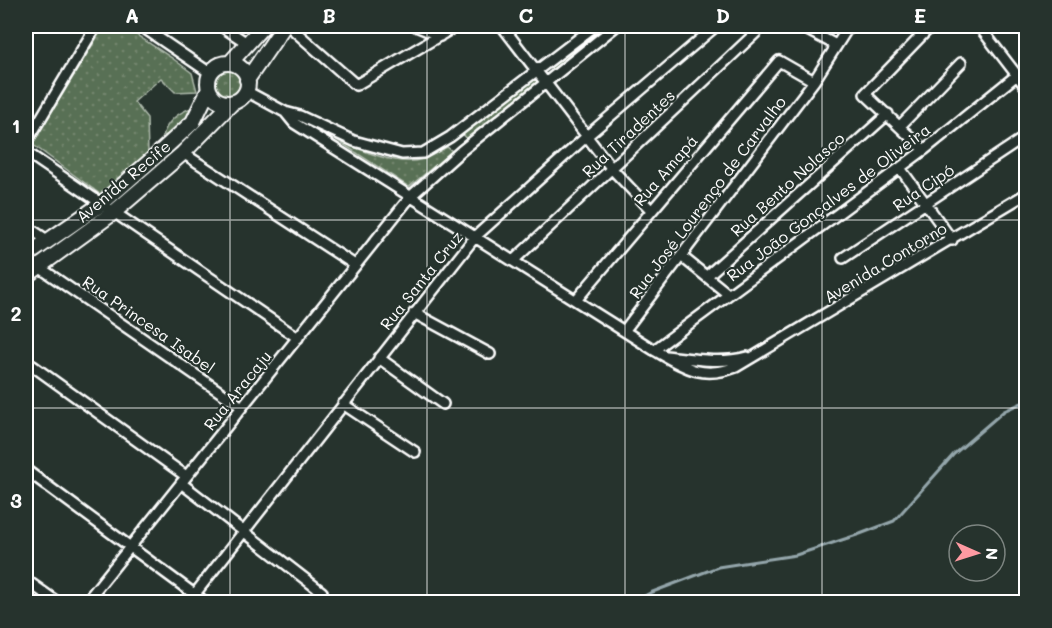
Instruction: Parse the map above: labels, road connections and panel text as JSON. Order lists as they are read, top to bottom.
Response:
{
  "streets": {
    "street": [
      "Rua Tiradentes",
      "Rua Amapá",
      "Avenida Recife",
      "Rua Bento Nolasco",
      "Rua Cipó",
      "Rua José Lourenço de Carvalho",
      "Rua João Gonçalves de Oliveira",
      "Avenida Contorno",
      "Rua Santa Cruz",
      "Rua Princesa Isabel",
      "Rua Aracaju"
    ]
  },
  "crossings": [
    ["Rua Tiradentes", "Avenida Contorno"],
    ["Rua Amapá", "Rua José Lourenço de Carvalho"],
    ["Rua Amapá", "Avenida Contorno"],
    ["Avenida Recife", "Rua Princesa Isabel"],
    ["Rua José Lourenço de Carvalho", "Avenida Contorno"],
    ["Rua João Gonçalves de Oliveira", "Avenida Contorno"],
    ["Avenida Contorno", "Rua Santa Cruz"],
    ["Avenida Contorno", "Rua Aracaju"],
    ["Rua Princesa Isabel", "Rua Aracaju"]
  ],
  "north": "right",
  "grid": {
    "columns": [
      "A",
      "B",
      "C",
      "D",
      "E"
    ],
    "rows": ["1", "2", "3"]
  }
}
